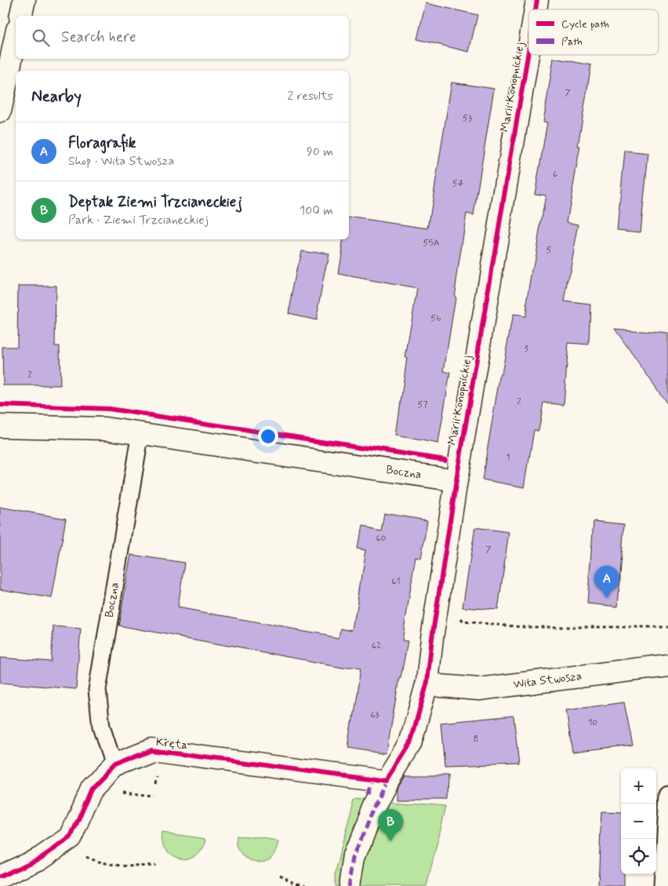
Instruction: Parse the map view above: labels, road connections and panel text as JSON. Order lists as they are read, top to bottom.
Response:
{
  "streets": {
    "street": [
      "Marii Konopnickiej",
      "Boczna",
      "Wita Stwosza",
      "Kręta"
    ]
  },
  "crossings": [
    ["Marii Konopnickiej", "Boczna"],
    ["Marii Konopnickiej", "Wita Stwosza"],
    ["Marii Konopnickiej", "Kręta"],
    ["Boczna", "Kręta"]
  ],
  "house_numbers": [
    "7",
    "53",
    "6",
    "54",
    "55A",
    "5",
    "56",
    "3",
    "2",
    "2",
    "57",
    "1",
    "60",
    "7",
    "61",
    "62",
    "63",
    "10",
    "8"
  ],
  "legend": ["Cycle path", "Path"],
  "page": {
    "search": "Search here",
    "heading": ["Nearby", "2 results"],
    "list": [
      {
        "mark": "A",
        "name": "Floragrafik",
        "note": "Shop · Wita Stwosza",
        "value": "90 m"
      },
      {
        "mark": "B",
        "name": "Deptak Ziemi Trzcianeckiej",
        "note": "Park · Ziemi Trzcianeckiej",
        "value": "100 m"
      }
    ],
    "pins": ["A", "B"],
    "map_buttons": ["+", "−"]
  }
}
